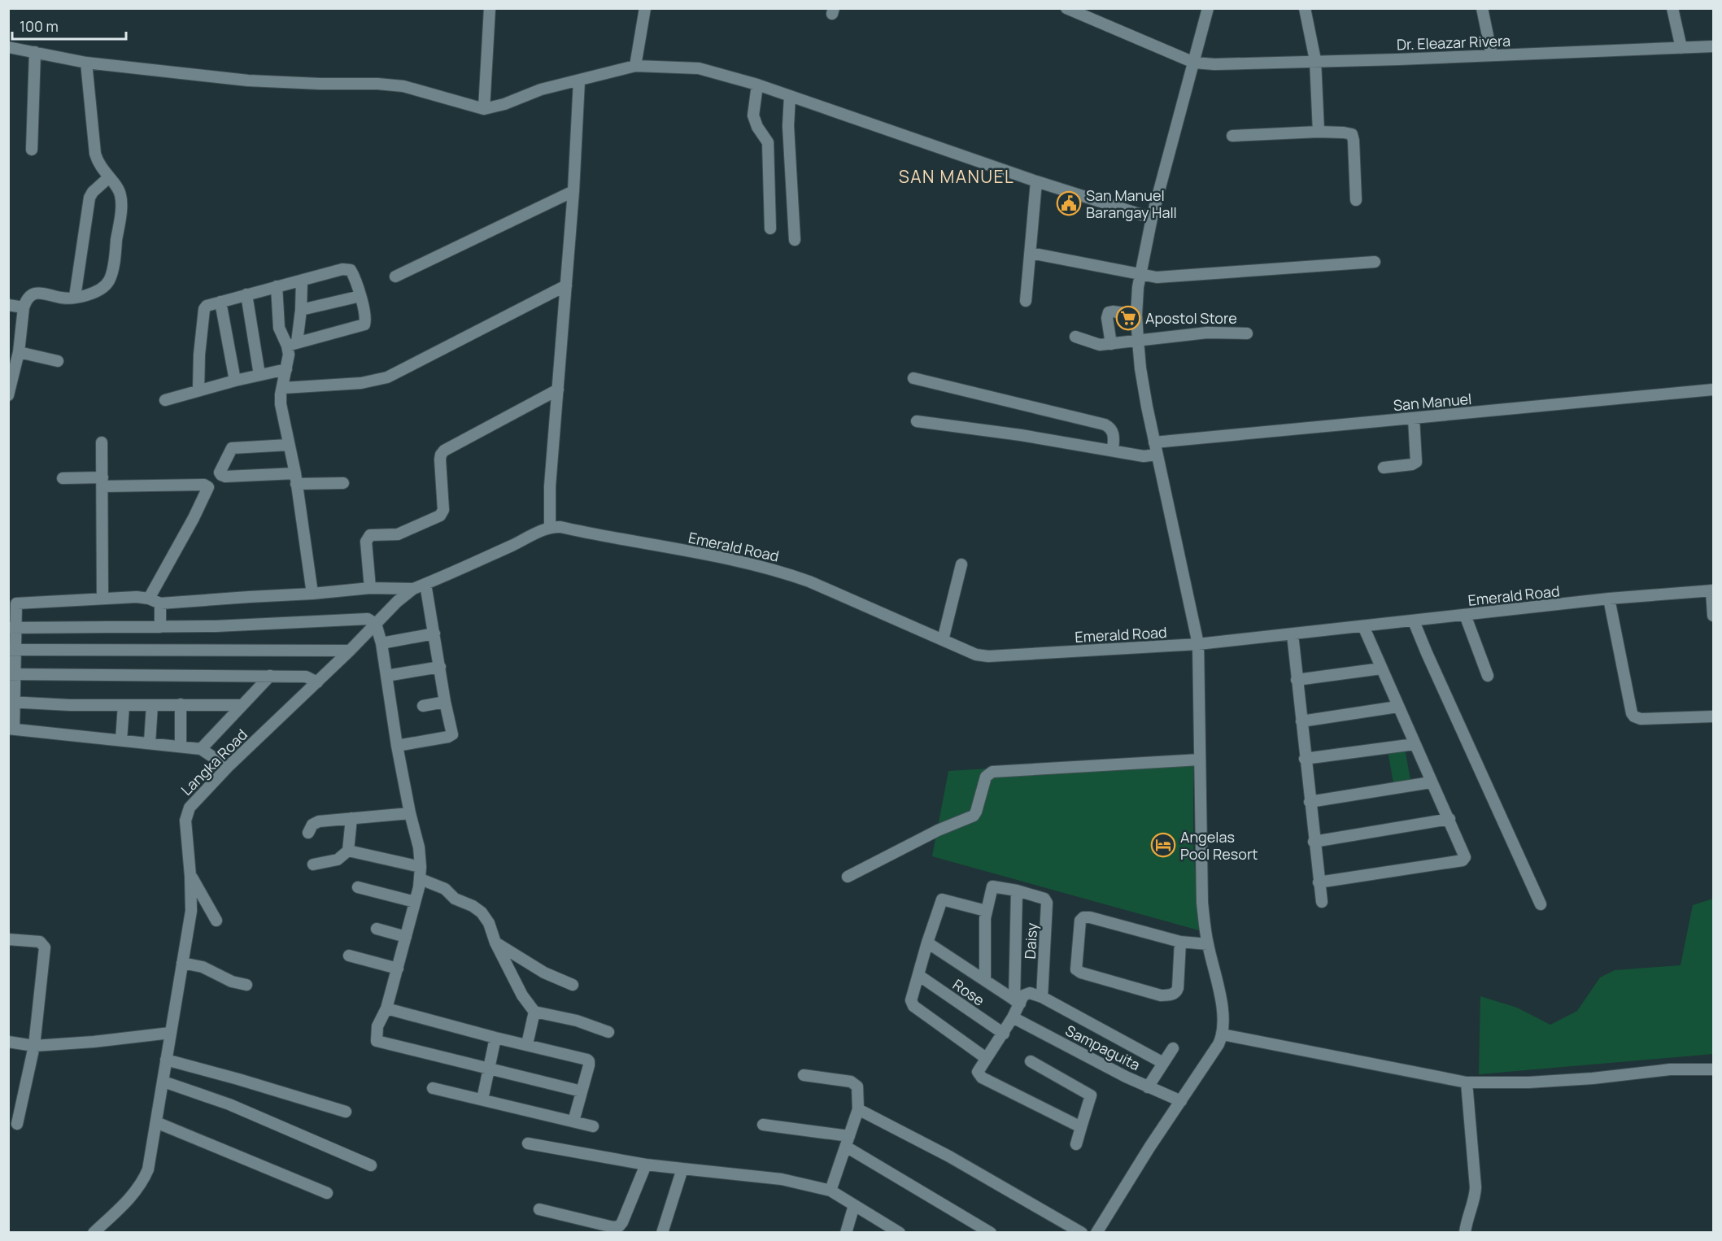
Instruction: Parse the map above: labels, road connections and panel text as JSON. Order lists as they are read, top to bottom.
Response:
{
  "streets": {
    "street": [
      "Dr. Eleazar Rivera",
      "San Manuel",
      "Emerald Road",
      "Langka Road",
      "Daisy",
      "Rose",
      "Sampaguita"
    ]
  },
  "crossings": [
    ["Emerald Road", "Langka Road"]
  ],
  "districts": ["SAN MANUEL"],
  "places": {
    "public building": ["San Manuel Barangay Hall"],
    "supermarket": ["Apostol Store"],
    "hotel": ["Angelas Pool Resort"]
  },
  "scale_bar": "100 m"
}
